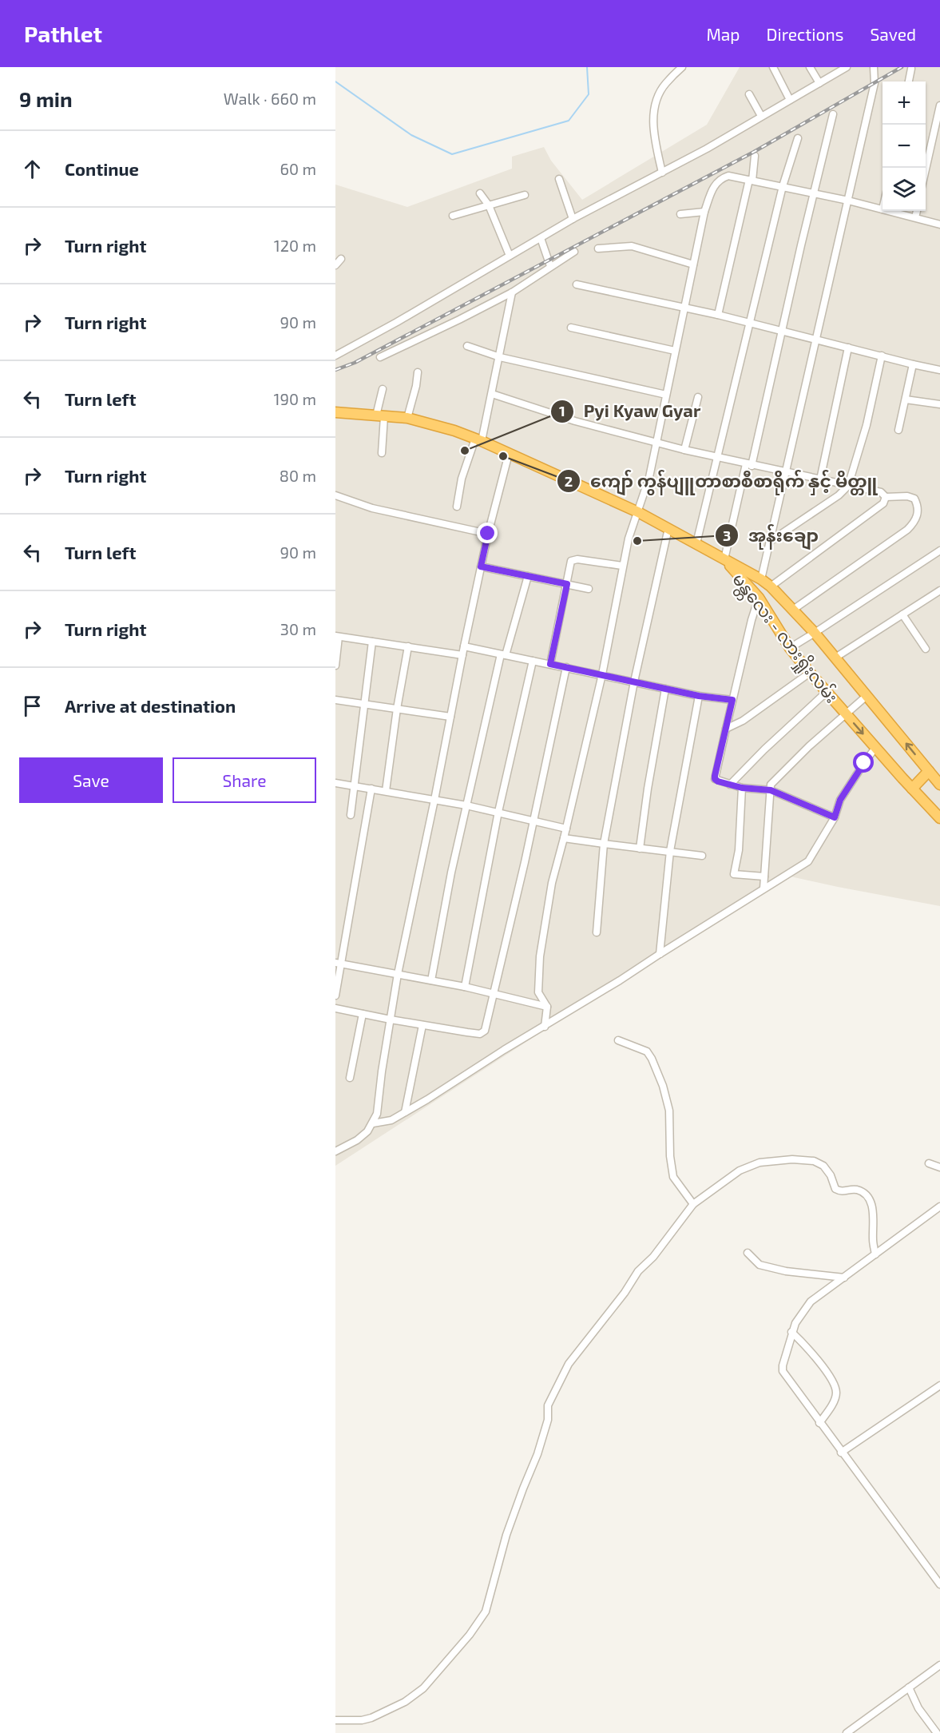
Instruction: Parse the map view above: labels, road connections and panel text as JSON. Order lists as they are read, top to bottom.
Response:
{
  "streets": {
    "highway": ["မန္တလေး - လားရှိုးလမ်း"]
  },
  "places": ["Pyi Kyaw Gyar", "ကျော် ကွန်ပျူတာစာစီစာရိုက် နှင့် မိတ္တူ", "အုန်းချော"],
  "page": {
    "header": "Pathlet",
    "nav": ["Map", "Directions", "Saved"],
    "heading": ["9 min", "Walk · 660 m"],
    "map_buttons": ["+", "−"],
    "list": [
      ["Continue", "60 m"],
      ["Turn right", "120 m"],
      ["Turn right", "90 m"],
      ["Turn left", "190 m"],
      ["Turn right", "80 m"],
      ["Turn left", "90 m"],
      ["Turn right", "30 m"],
      "Arrive at destination"
    ],
    "buttons": ["Save", "Share"]
  }
}
